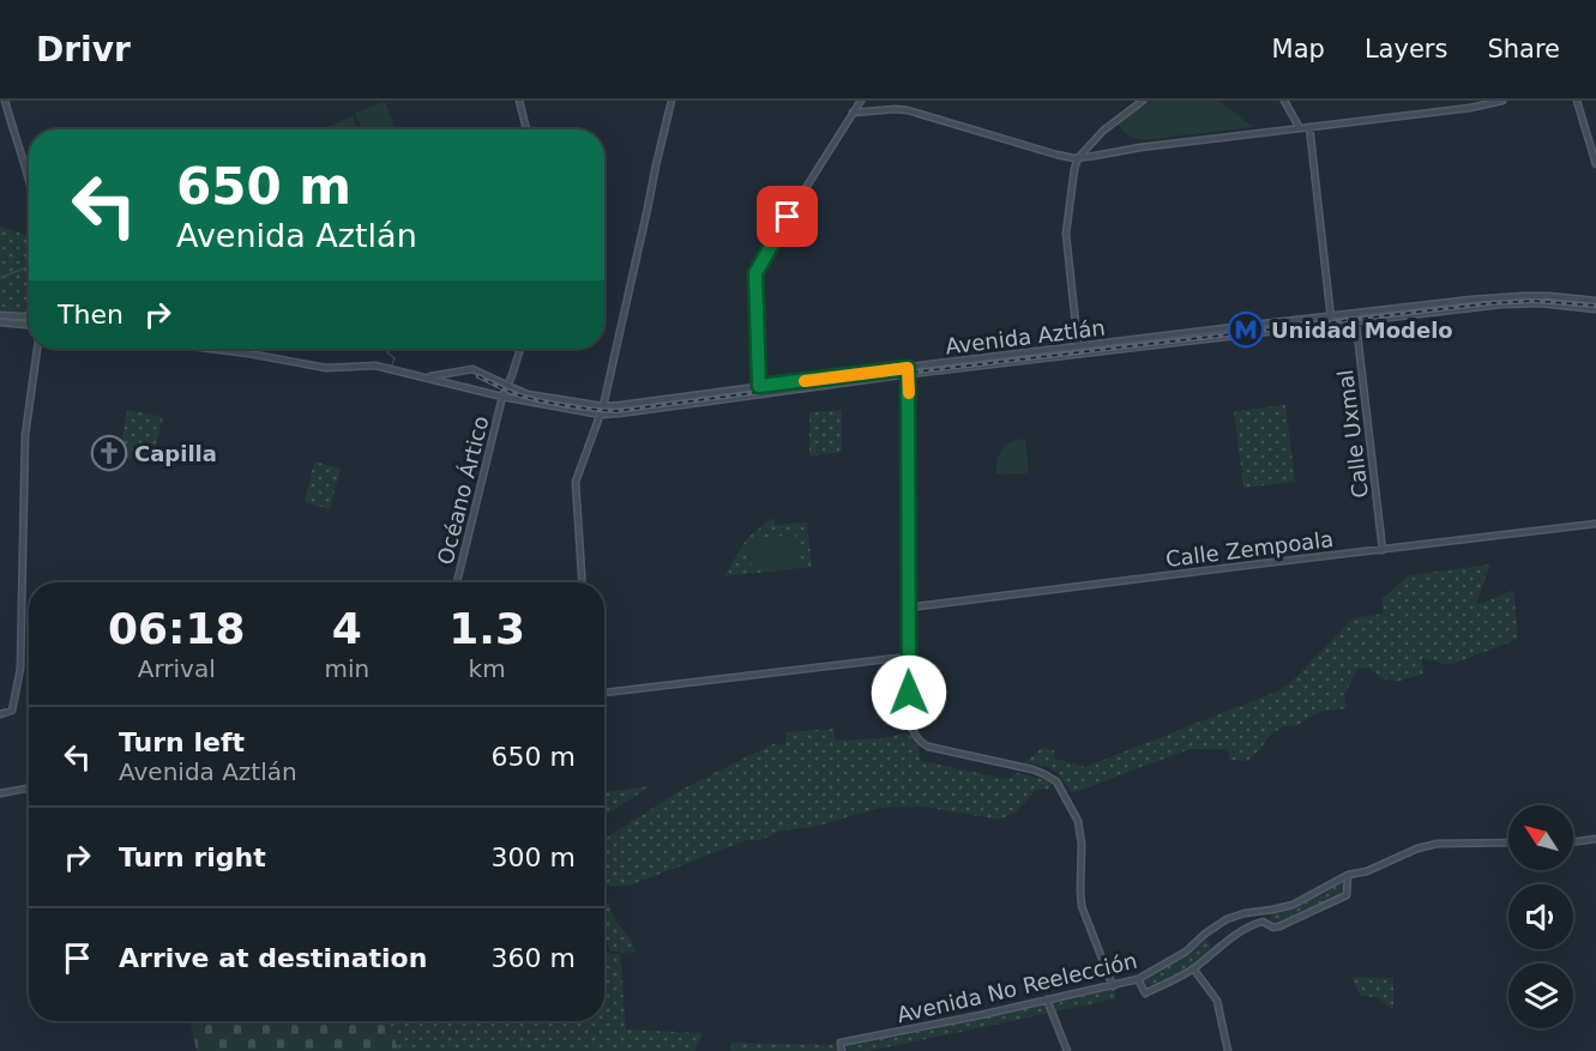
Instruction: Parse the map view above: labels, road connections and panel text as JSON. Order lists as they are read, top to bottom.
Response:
{
  "streets": {
    "street": [
      "Avenida Aztlán",
      "Calle Uxmal",
      "Océano Ártico",
      "Calle Zempoala",
      "Avenida No Reelección"
    ]
  },
  "crossings": [
    ["Avenida Aztlán", "Calle Uxmal"],
    ["Avenida Aztlán", "Océano Ártico"],
    ["Calle Uxmal", "Calle Zempoala"]
  ],
  "places": {
    "metro station": ["Unidad Modelo"],
    "church": ["Capilla"]
  },
  "north": "top left",
  "page": {
    "header": "Drivr",
    "nav": ["Map", "Layers", "Share"],
    "turn": ["650 m", "Avenida Aztlán"],
    "then": "Then",
    "eta": [
      "06:18",
      "Arrival",
      "4",
      "min",
      "1.3",
      "km"
    ],
    "list": [
      {
        "name": "Turn left",
        "note": "Avenida Aztlán",
        "value": "650 m"
      },
      {
        "name": "Turn right",
        "value": "300 m"
      },
      {
        "name": "Arrive at destination",
        "value": "360 m"
      }
    ]
  }
}
